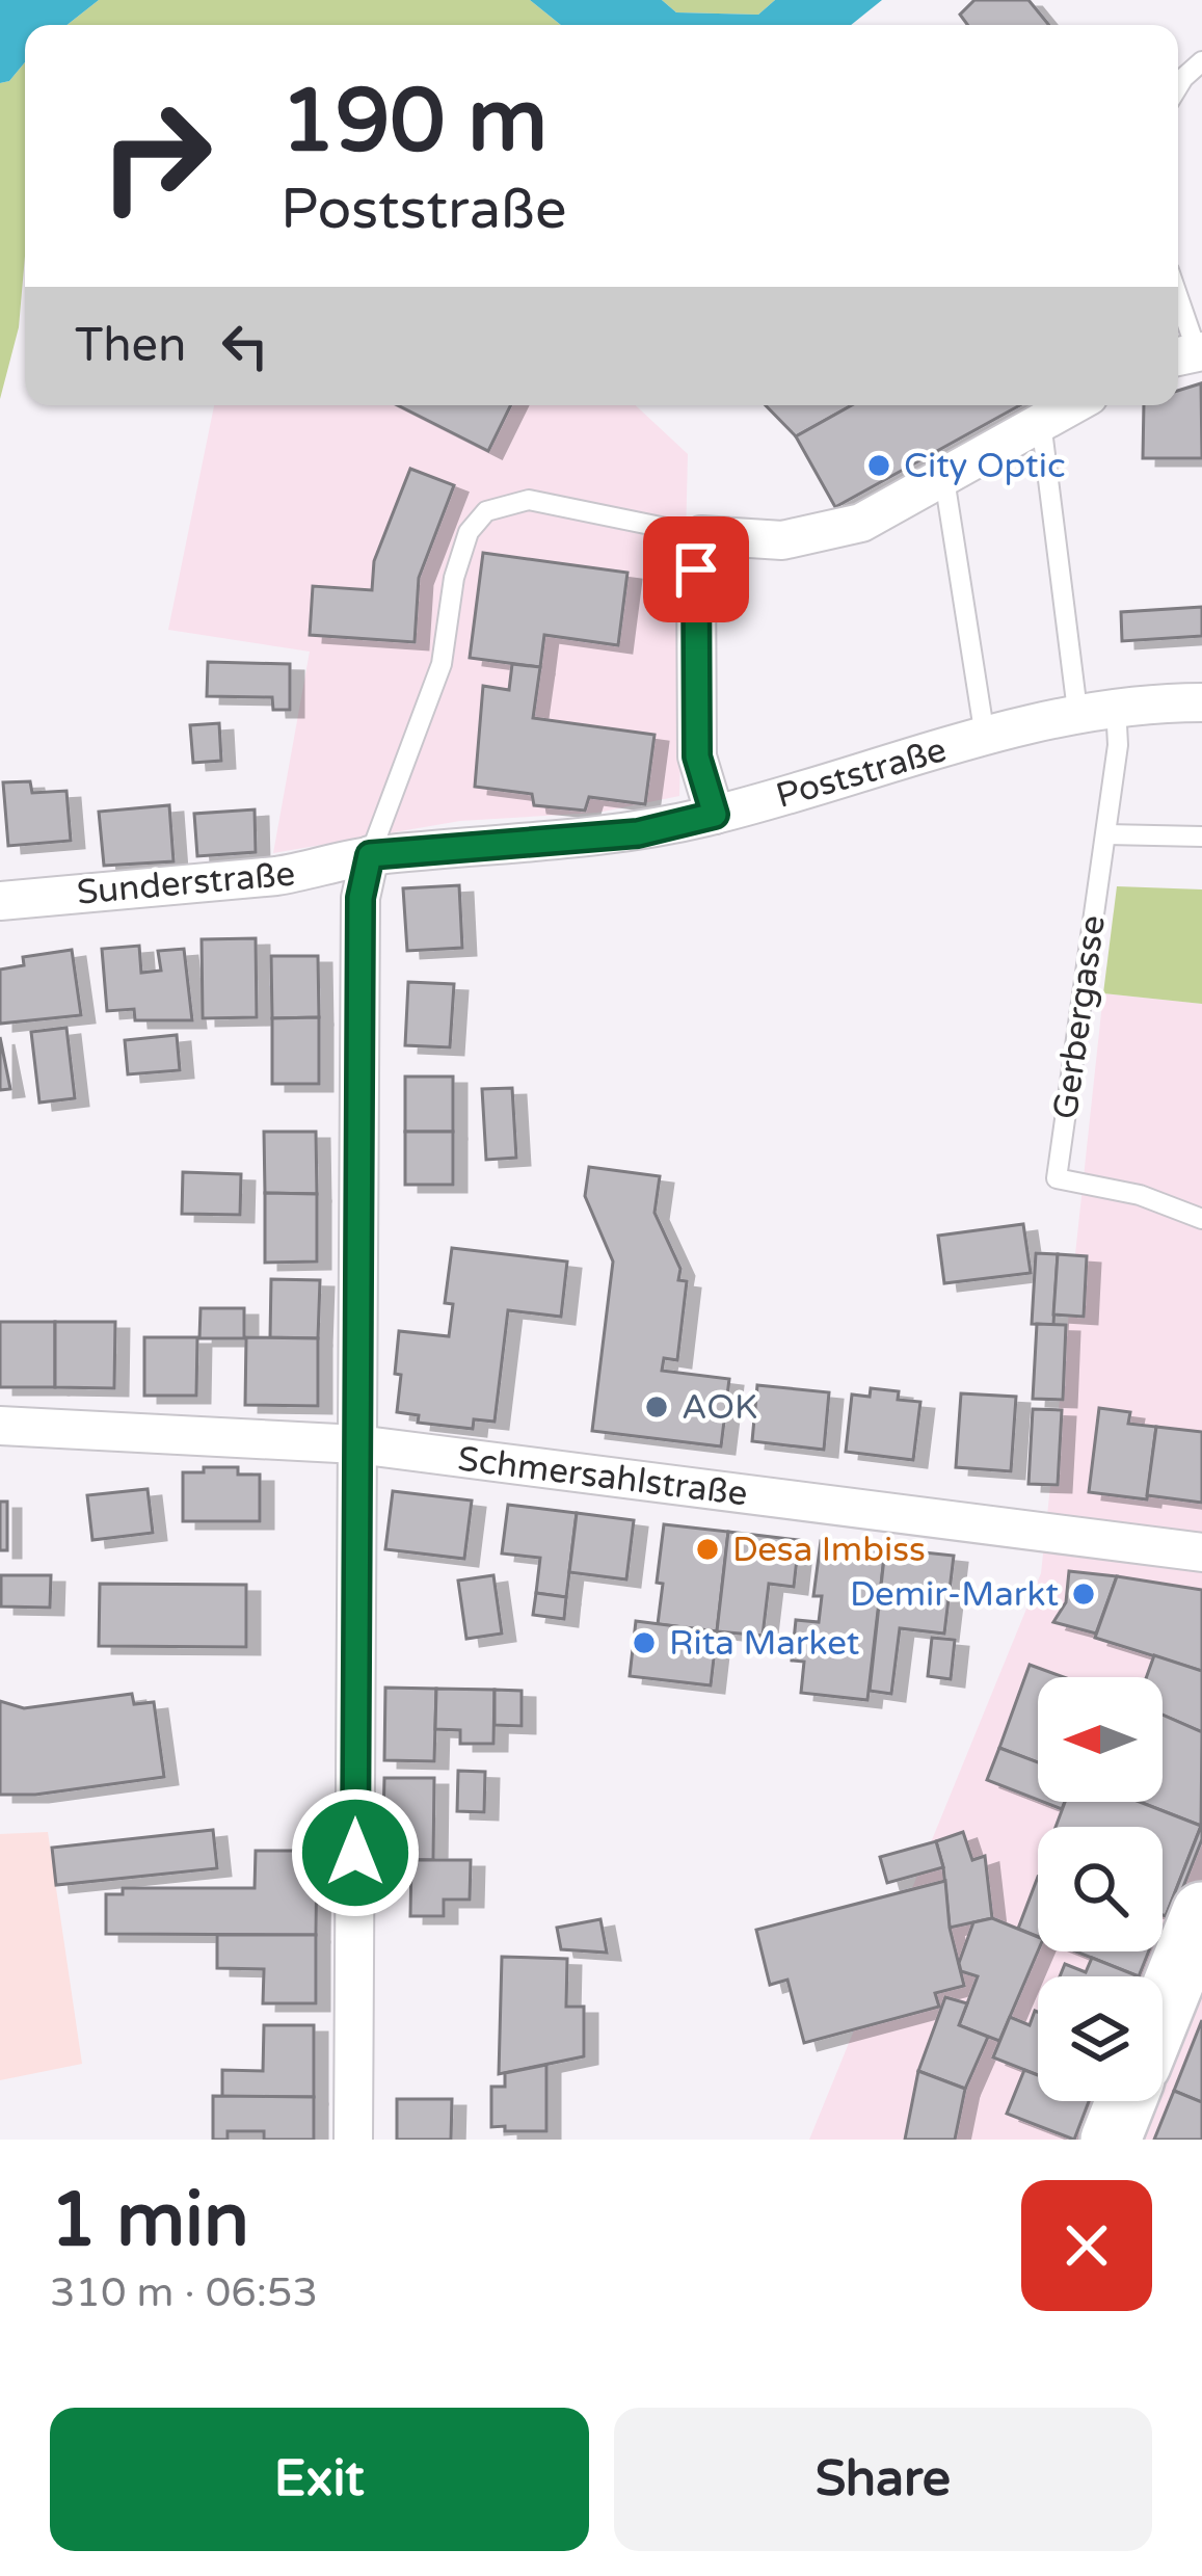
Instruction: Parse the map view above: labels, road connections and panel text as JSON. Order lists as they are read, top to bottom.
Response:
{
  "streets": {
    "street": ["Poststraße", "Sunderstraße", "Schmersahlstraße"],
    "lane": ["Gerbergasse"]
  },
  "crossings": [
    ["Poststraße", "Sunderstraße"],
    ["Poststraße", "Gerbergasse"]
  ],
  "places": [
    "City Optic",
    "AOK",
    "Desa Imbiss",
    "Demir-Markt",
    "Rita Market"
  ],
  "north": "left",
  "page": {
    "turn": ["190 m", "Poststraße"],
    "then": "Then",
    "heading": ["1 min", "310 m · 06:53"],
    "buttons": ["Exit", "Share"]
  }
}
